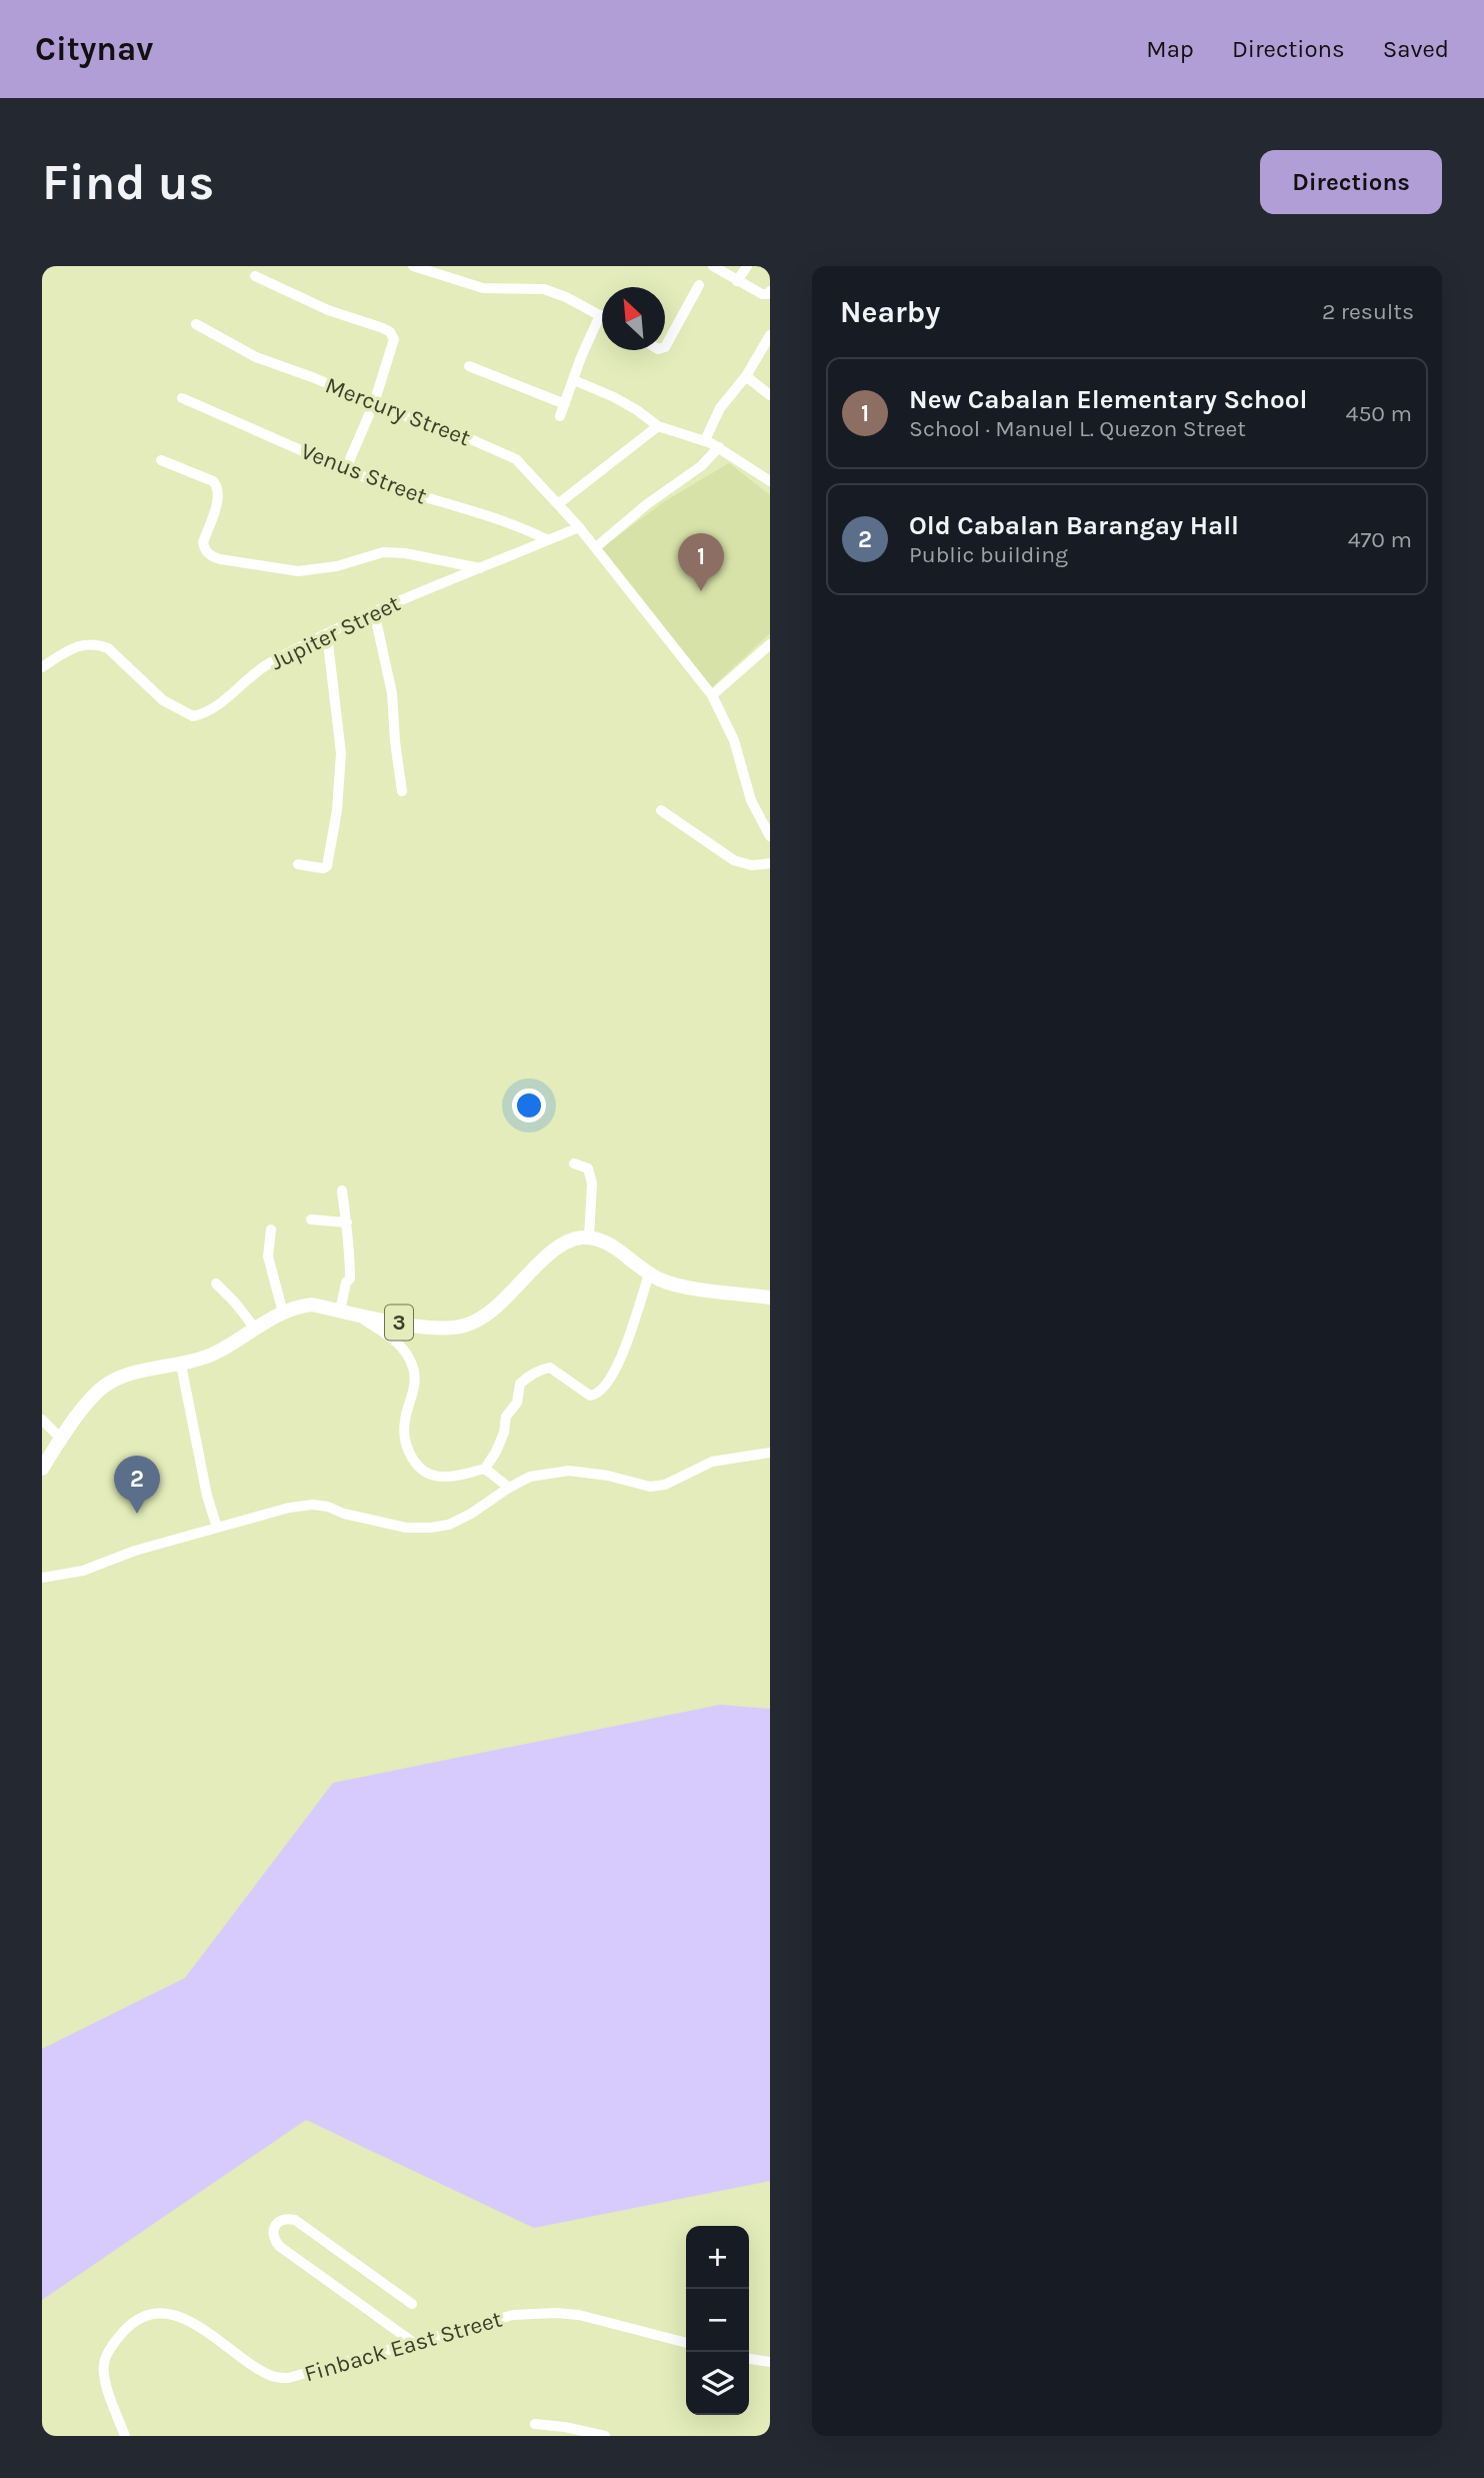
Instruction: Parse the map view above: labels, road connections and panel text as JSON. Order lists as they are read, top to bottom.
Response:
{
  "streets": {
    "highway": ["3"],
    "street": [
      "Mercury Street",
      "Venus Street",
      "Jupiter Street",
      "Finback East Street"
    ]
  },
  "crossings": [
    ["Mercury Street", "Jupiter Street"],
    ["Venus Street", "Jupiter Street"]
  ],
  "north": "top left",
  "page": {
    "header": "Citynav",
    "nav": ["Map", "Directions", "Saved"],
    "buttons": "Directions",
    "title": "Find us",
    "heading": ["Nearby", "2 results"],
    "list": [
      {
        "mark": "1",
        "name": "New Cabalan Elementary School",
        "note": "School · Manuel L. Quezon Street",
        "value": "450 m"
      },
      {
        "mark": "2",
        "name": "Old Cabalan Barangay Hall",
        "note": "Public building",
        "value": "470 m"
      }
    ],
    "pins": ["1", "2"],
    "map_buttons": ["+", "−"]
  }
}
